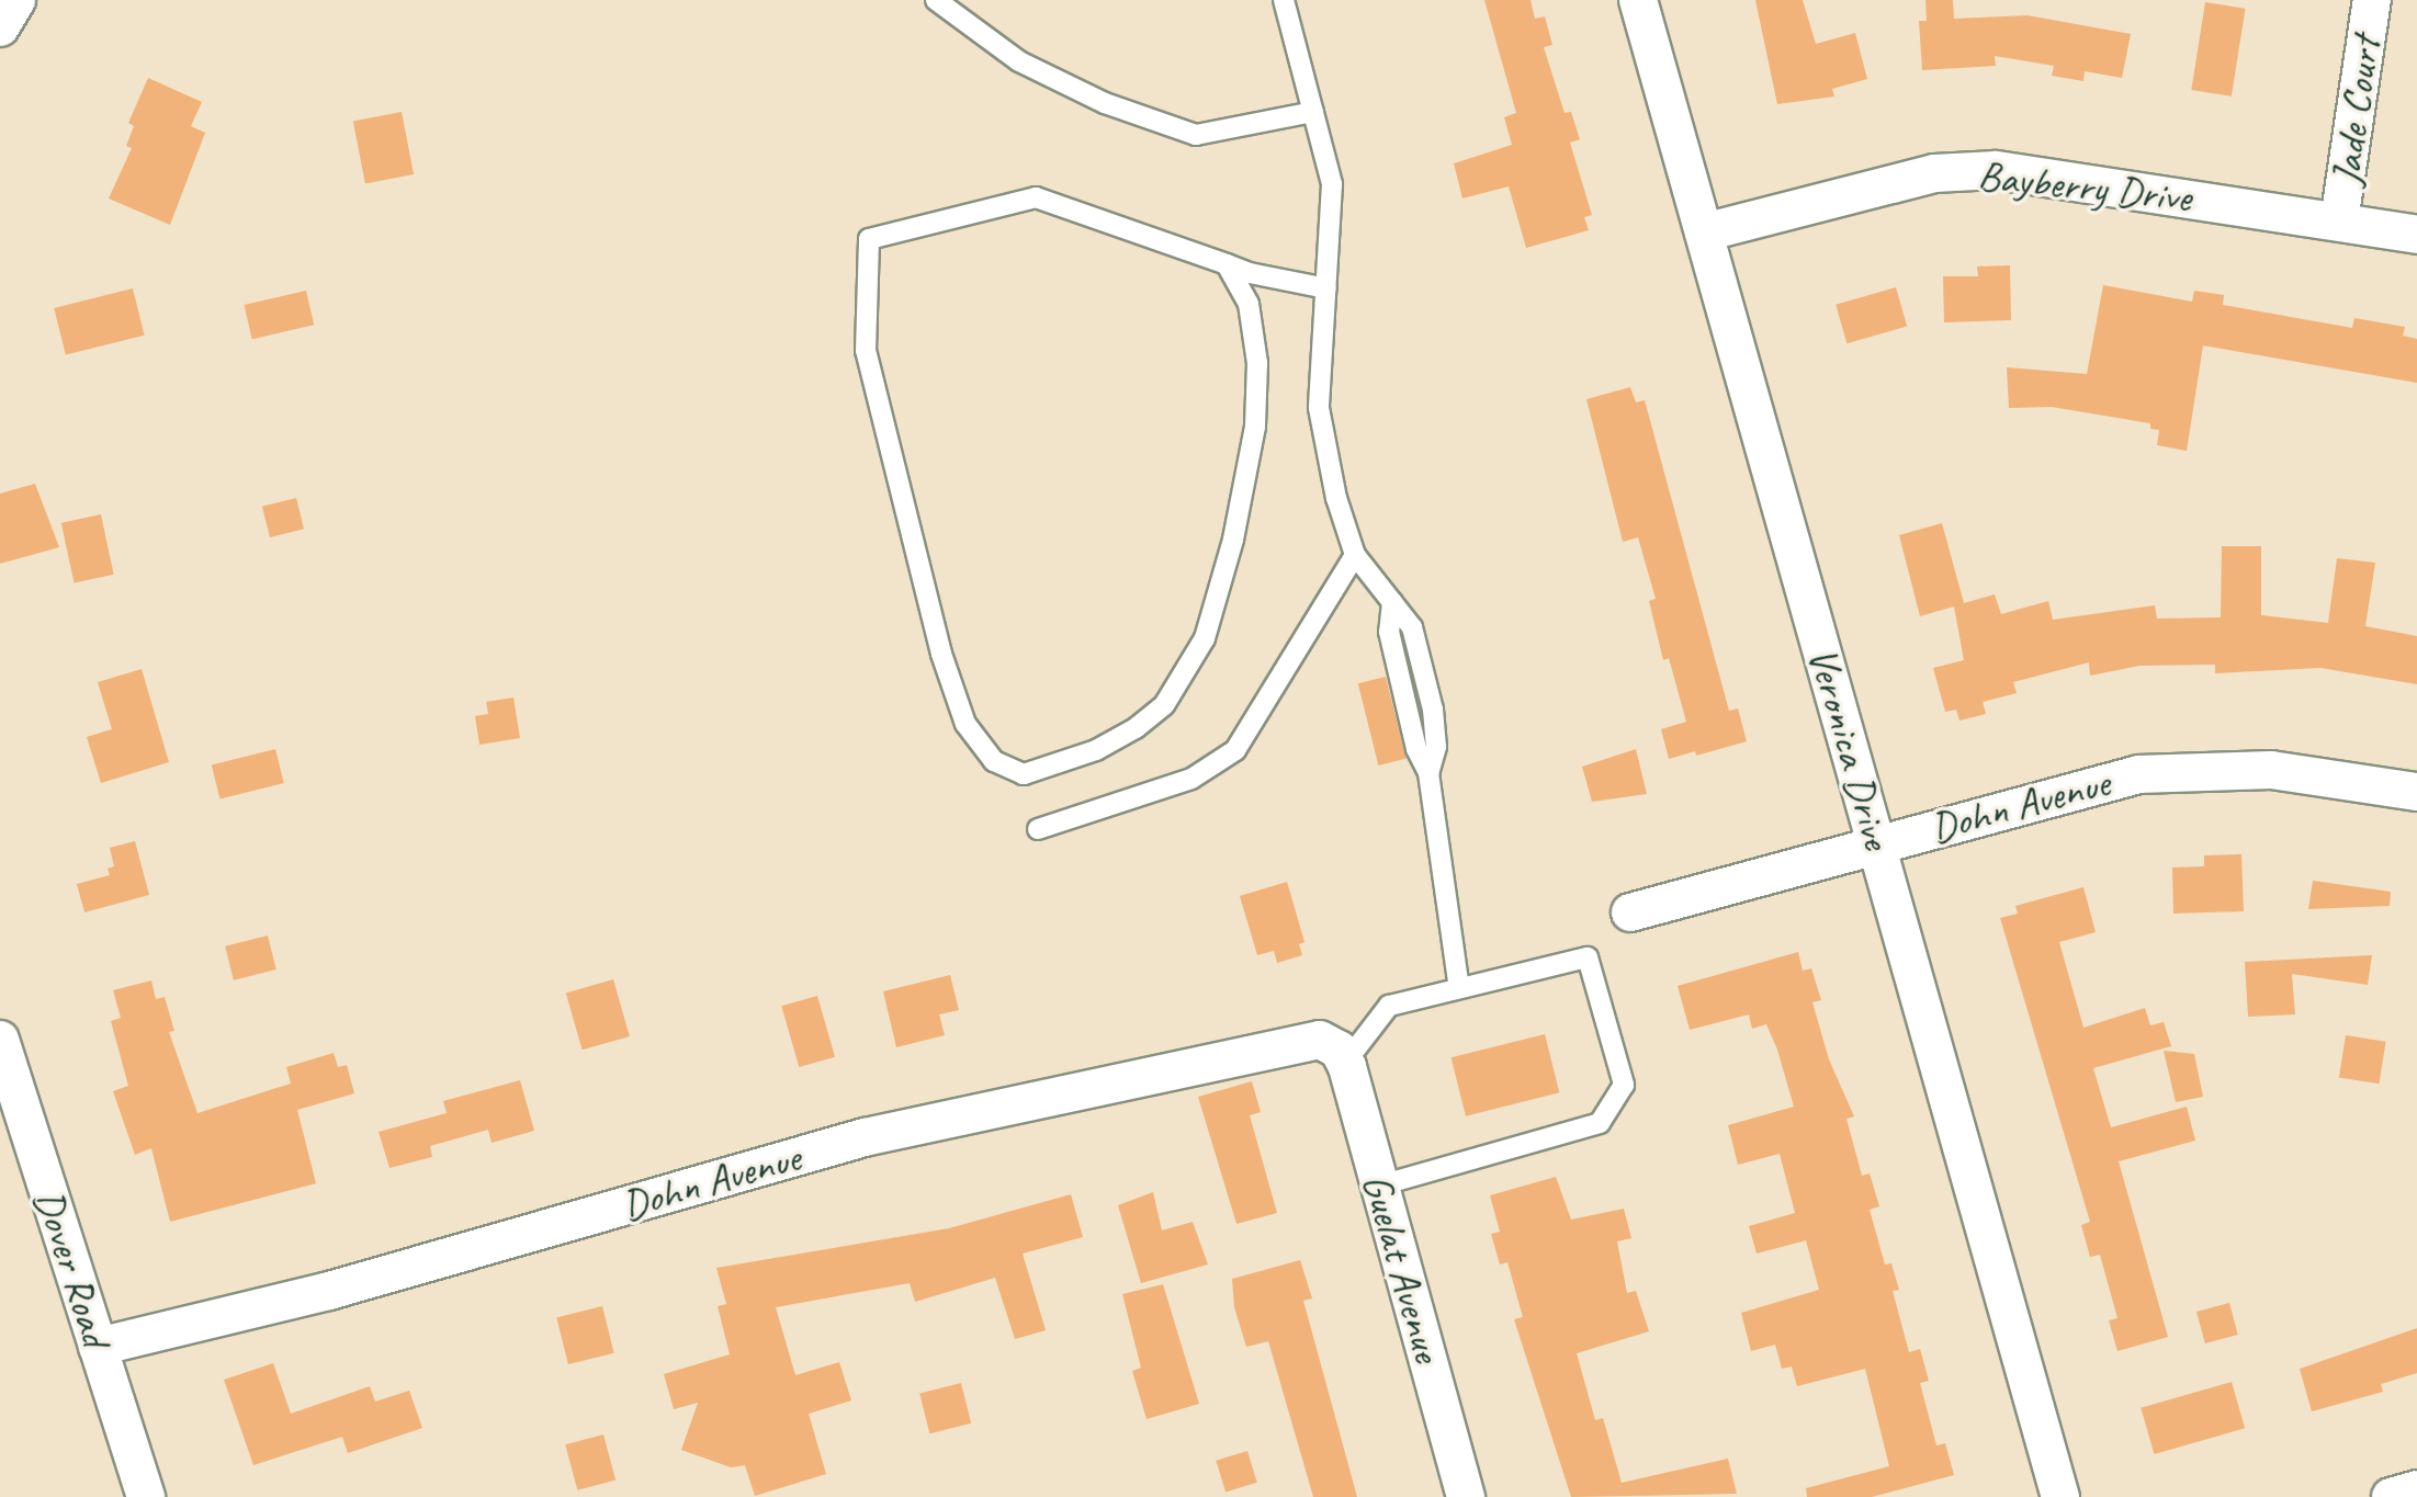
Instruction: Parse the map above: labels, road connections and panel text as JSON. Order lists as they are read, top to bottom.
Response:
{
  "streets": {
    "street": [
      "Jade Court",
      "Bayberry Drive",
      "Veronica Drive",
      "Dohn Avenue",
      "Dover Road",
      "Guelat Avenue"
    ]
  },
  "crossings": [
    ["Jade Court", "Bayberry Drive"],
    ["Bayberry Drive", "Veronica Drive"],
    ["Veronica Drive", "Dohn Avenue"],
    ["Dohn Avenue", "Dover Road"],
    ["Dohn Avenue", "Guelat Avenue"]
  ]
}
